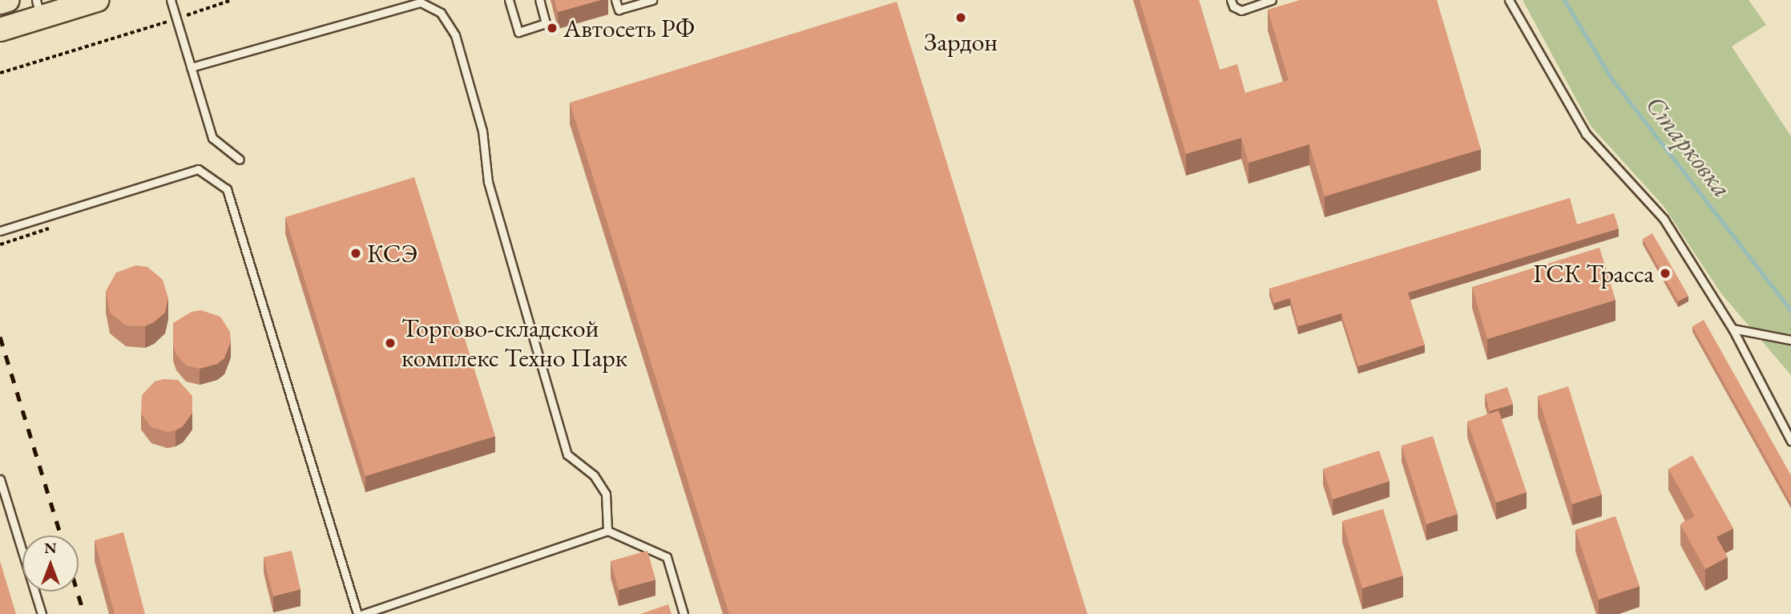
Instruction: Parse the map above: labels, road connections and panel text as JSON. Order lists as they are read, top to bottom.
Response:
{
  "water": ["Старковка"],
  "places": [
    "Зардон",
    "Автосеть РФ",
    "КСЭ",
    "ГСК Трасса",
    "Торгово-складской комплекс Техно Парк"
  ],
  "north": "top"
}
